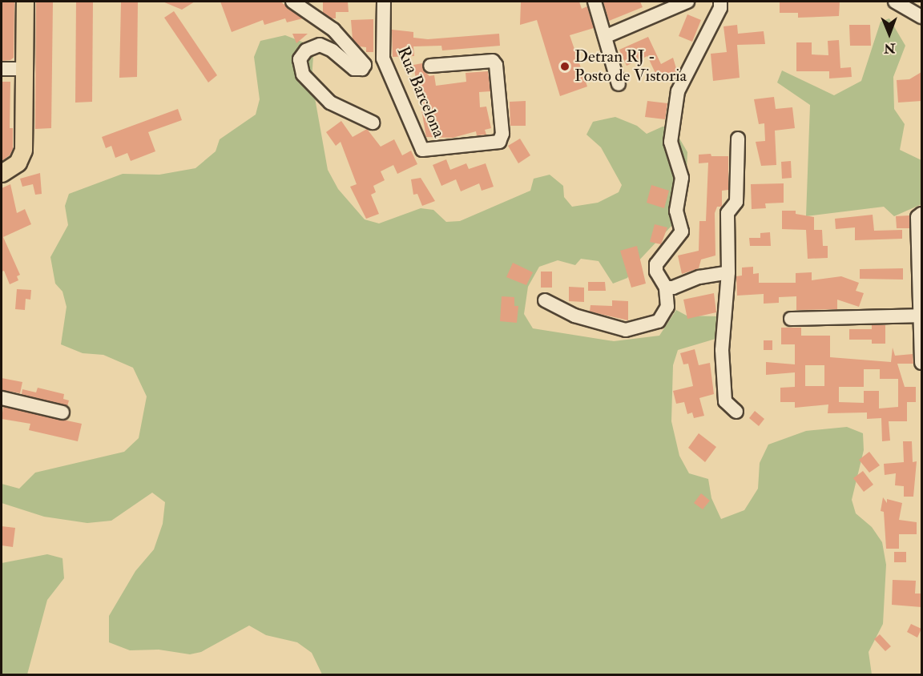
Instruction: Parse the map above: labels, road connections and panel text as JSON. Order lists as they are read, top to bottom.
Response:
{
  "streets": {
    "street": ["Rua Barcelona"]
  },
  "places": ["Detran RJ - Posto de Vistoria"],
  "north": "bottom"
}
